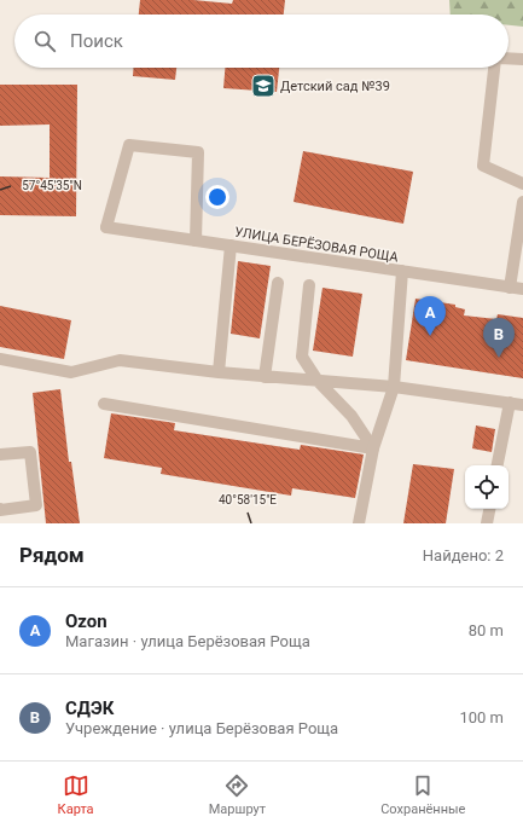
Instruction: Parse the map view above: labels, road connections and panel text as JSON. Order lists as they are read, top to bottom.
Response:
{
  "streets": {
    "street": ["УЛИЦА БЕРЁЗОВАЯ РОЩА"]
  },
  "places": {
    "school or university": ["Детский сад №39"]
  },
  "page": {
    "search": "Поиск",
    "pins": ["A", "B"],
    "heading": ["Рядом", "Найдено: 2"],
    "list": [
      {
        "mark": "A",
        "name": "Ozon",
        "note": "Магазин · улица Берёзовая Роща",
        "value": "80 m"
      },
      {
        "mark": "B",
        "name": "СДЭК",
        "note": "Учреждение · улица Берёзовая Роща",
        "value": "100 m"
      }
    ],
    "nav": ["Карта", "Маршрут", "Сохранённые"]
  },
  "coordinates": ["57°45'35\"N", "40°58'15\"E"]
}
